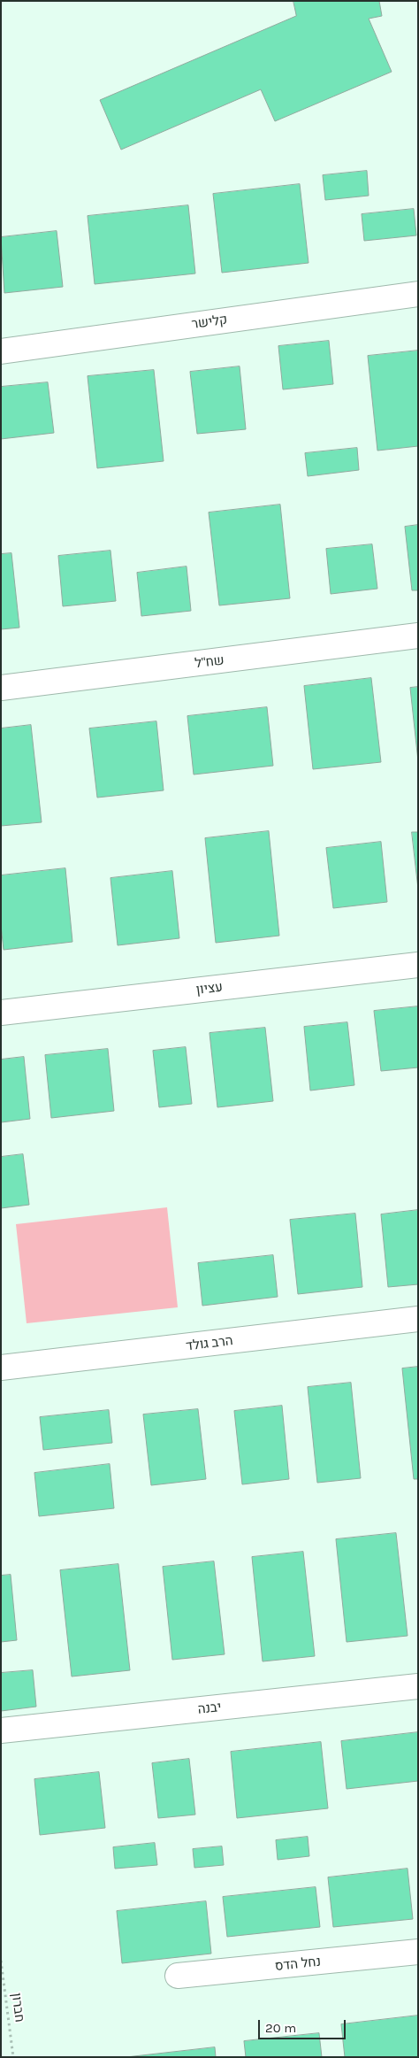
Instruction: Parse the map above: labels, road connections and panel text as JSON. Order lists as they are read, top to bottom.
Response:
{
  "streets": {
    "street": [
      "קלישר",
      "שח\"ל",
      "עציון",
      "הרב גולד",
      "יבנה",
      "נחל הדס"
    ],
    "path": ["חברון"]
  },
  "scale_bar": "20 m"
}
